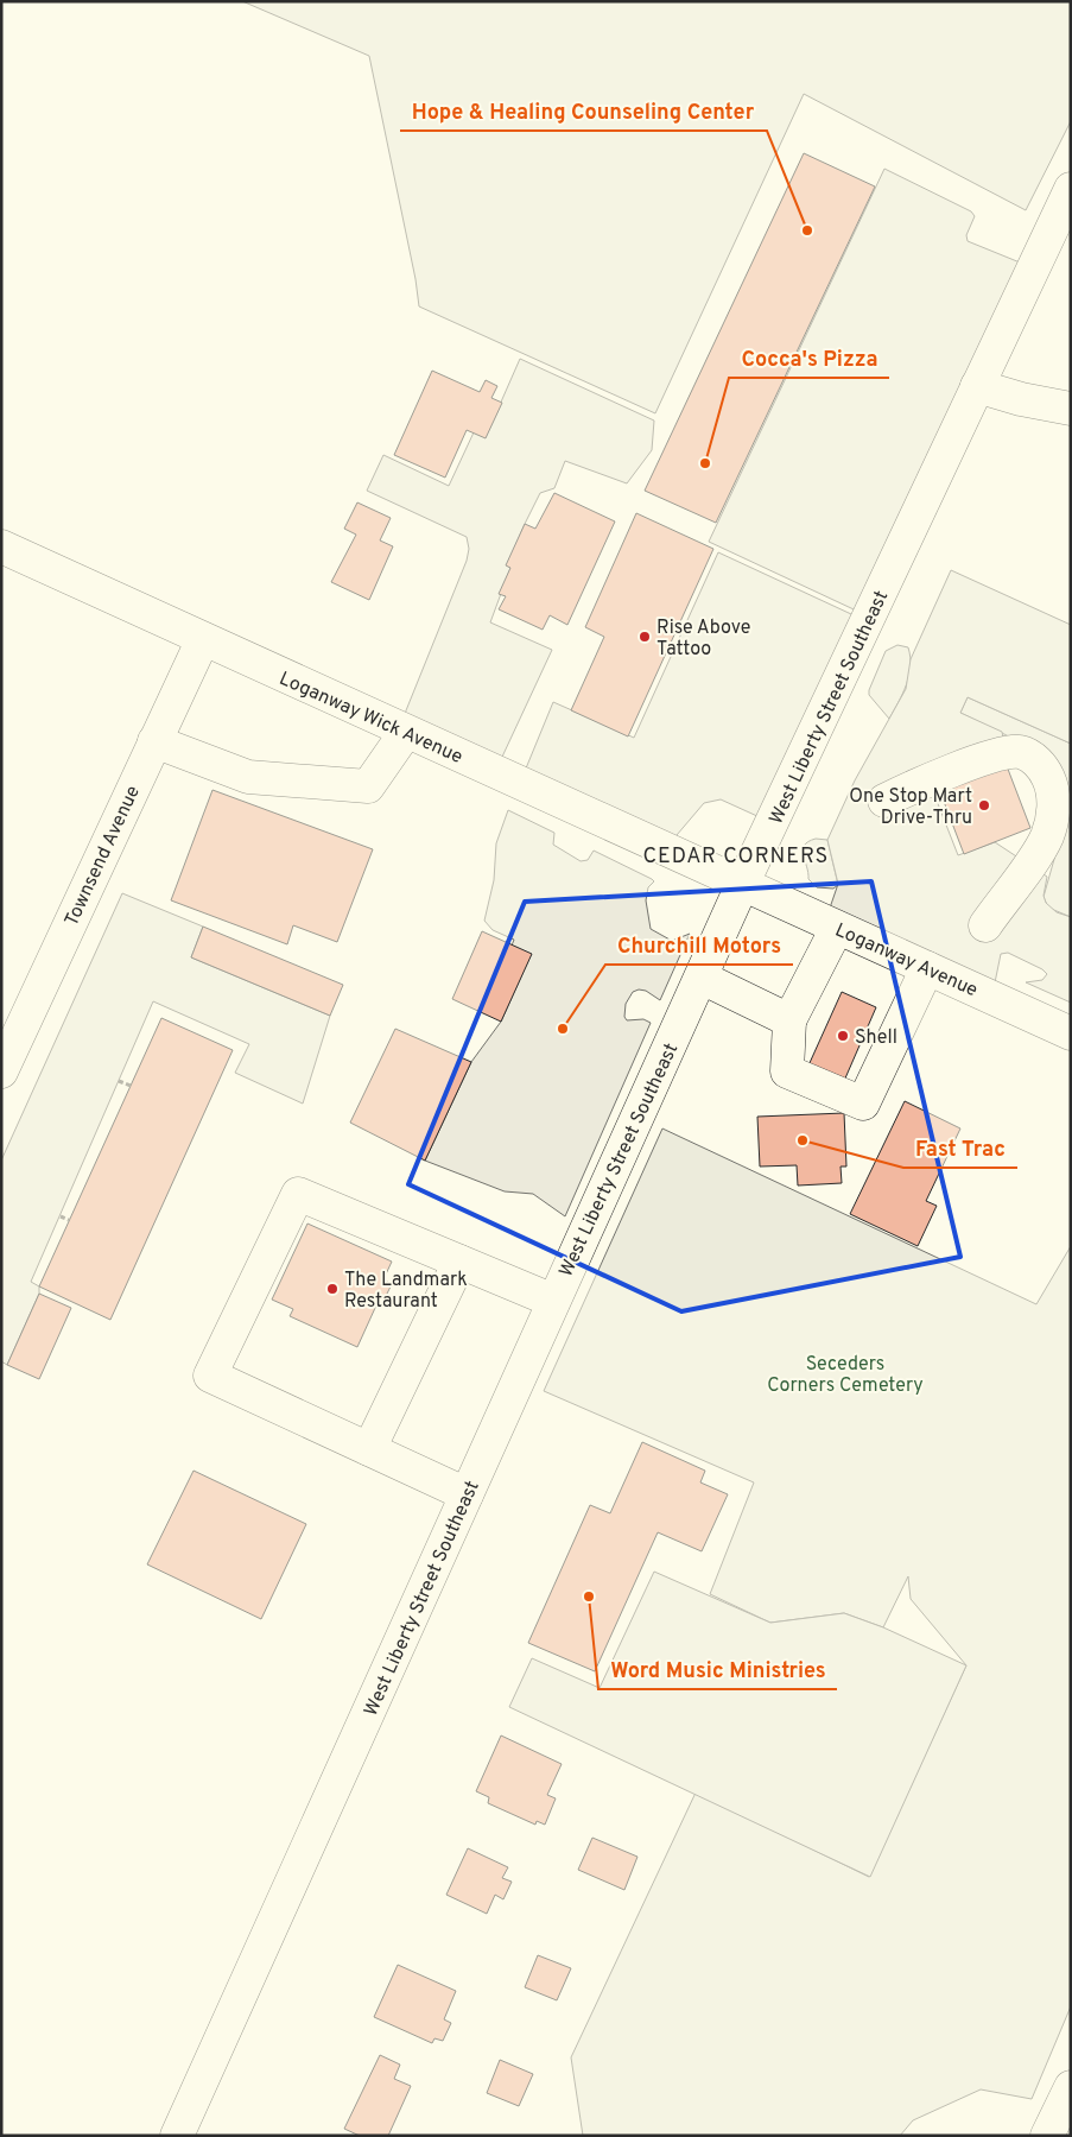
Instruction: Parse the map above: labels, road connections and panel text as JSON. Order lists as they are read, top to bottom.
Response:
{
  "streets": {
    "main road": [
      "West Liberty Street Southeast",
      "Loganway Wick Avenue",
      "Townsend Avenue",
      "Loganway Avenue"
    ]
  },
  "crossings": [
    ["West Liberty Street Southeast", "Loganway Wick Avenue"],
    ["West Liberty Street Southeast", "Loganway Avenue"],
    ["Loganway Wick Avenue", "Townsend Avenue"],
    ["Loganway Wick Avenue", "Loganway Avenue"]
  ],
  "districts": ["CEDAR CORNERS"],
  "parks": ["Seceders Corners Cemetery"],
  "places": [
    "Hope & Healing Counseling Center",
    "Cocca's Pizza",
    "Rise Above Tattoo",
    "One Stop Mart Drive-Thru",
    "Churchill Motors",
    "Shell",
    "Fast Trac",
    "The Landmark Restaurant",
    "Word Music Ministries"
  ]
}
